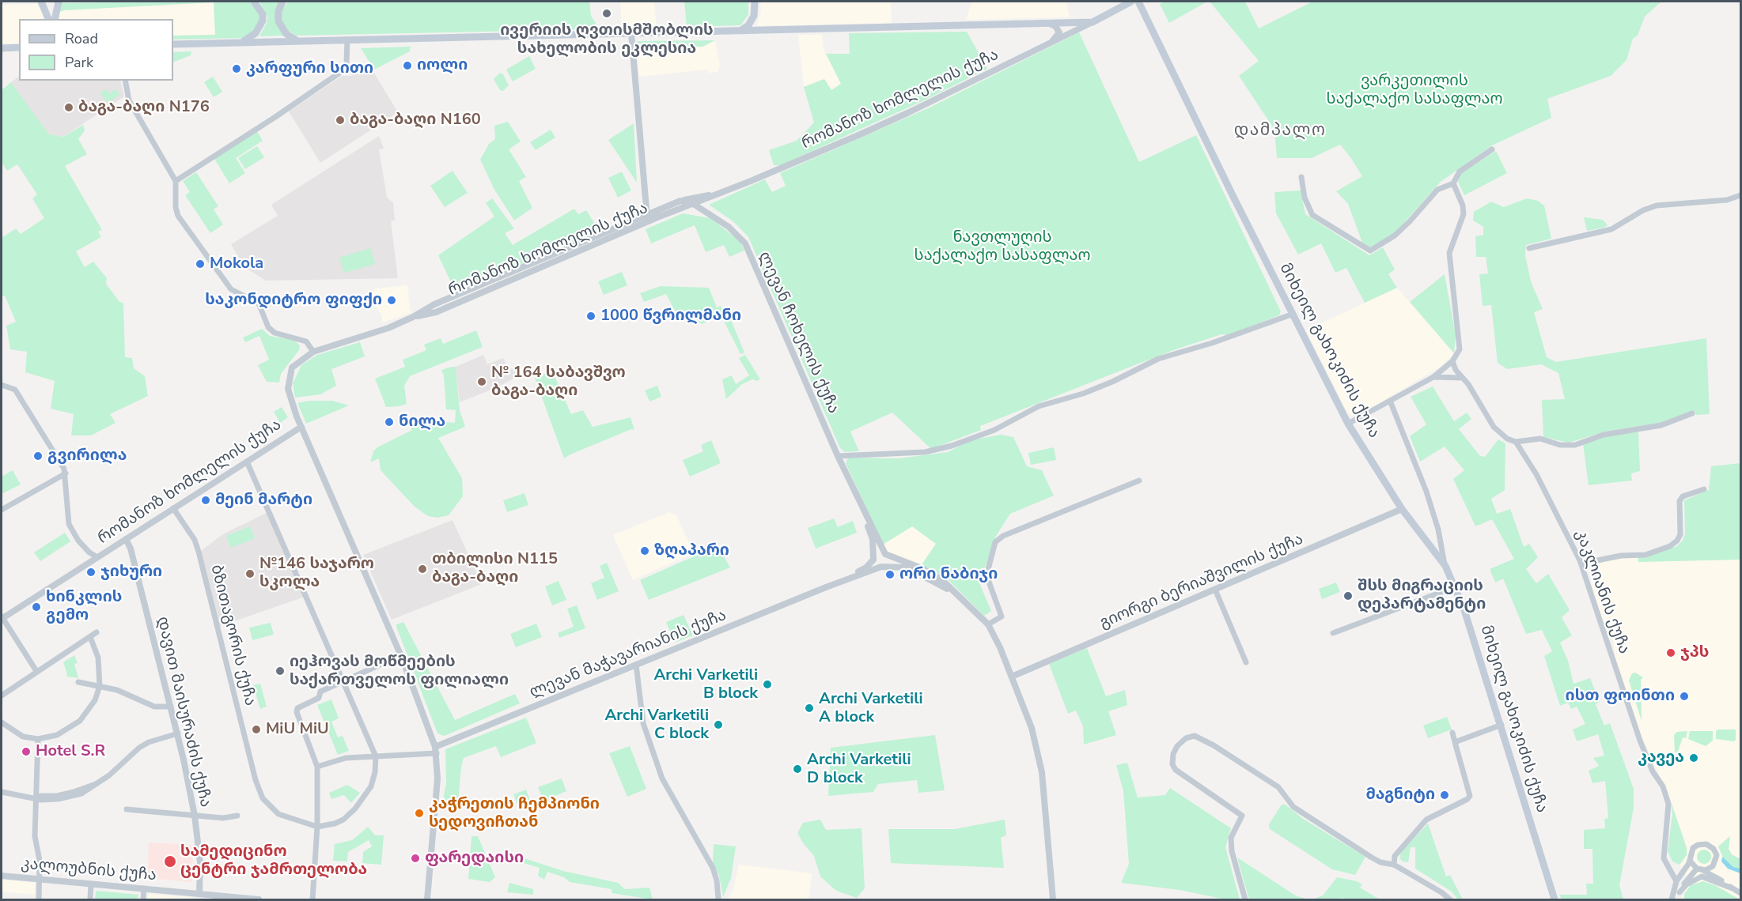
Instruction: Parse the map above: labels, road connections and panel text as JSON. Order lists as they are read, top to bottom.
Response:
{
  "streets": {
    "main road": ["მიხეილ გახოკიძის ქუჩა"],
    "street": [
      "რომანოზ ხომლელის ქუჩა",
      "ლევან ჩოხელის ქუჩა",
      "გიორგი ბერიაშვილის ქუჩა",
      "კაკლიანის ქუჩა",
      "ბზითაგორის ქუჩა",
      "ლევან მაჭავარიანის ქუჩა",
      "დავით მაისურაძის ქუჩა",
      "კალოუბნის ქუჩა"
    ]
  },
  "crossings": [
    ["რომანოზ ხომლელის ქუჩა", "ლევან ჩოხელის ქუჩა"],
    ["რომანოზ ხომლელის ქუჩა", "ბზითაგორის ქუჩა"],
    ["რომანოზ ხომლელის ქუჩა", "დავით მაისურაძის ქუჩა"],
    ["ლევან ჩოხელის ქუჩა", "ლევან მაჭავარიანის ქუჩა"],
    ["მიხეილ გახოკიძის ქუჩა", "გიორგი ბერიაშვილის ქუჩა"],
    ["დავით მაისურაძის ქუჩა", "კალოუბნის ქუჩა"]
  ],
  "districts": ["დამპალო"],
  "parks": ["ვარკეთილის საქალაქო სასაფლაო", "ნავთლუღის საქალაქო სასაფლაო"],
  "places": [
    "ივერიის ღვთისმშობლის სახელობის ეკლესია",
    "იოლი",
    "კარფური სითი",
    "ბაგა-ბაღი N176",
    "ბაგა-ბაღი N160",
    "Mokola",
    "საკონდიტრო ფიფქი",
    "1000 წვრილმანი",
    "№ 164 საბავშვო ბაგა-ბაღი",
    "ნილა",
    "გვირილა",
    "მეინ მარტი",
    "ზღაპარი",
    "თბილისი N115 ბაგა-ბაღი",
    "ჯიხური",
    "№146 საჯარო სკოლა",
    "ორი ნაბიჯი",
    "შსს მიგრაციის დეპარტამენტი",
    "ხინკლის გემო",
    "ჯპს",
    "იეჰოვას მოწმეების საქართველოს ფილიალი",
    "Archi Varketili B block",
    "ისთ ფოინთი",
    "Archi Varketili A block",
    "Archi Varketili C block",
    "MiU MiU",
    "Hotel S.R",
    "კავეა",
    "Archi Varketili D block",
    "მაგნიტი",
    "კაჭრეთის ჩემპიონი სედოვიჩთან",
    "ფარედაისი",
    "სამედიცინო ცენტრი ჯამრთელობა"
  ],
  "legend": ["Road", "Park"]
}
